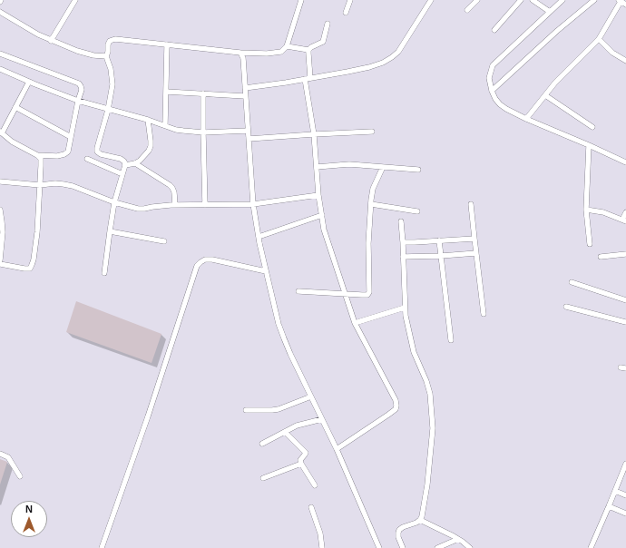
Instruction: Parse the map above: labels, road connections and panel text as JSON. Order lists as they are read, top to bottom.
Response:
{
  "north": "top"
}
